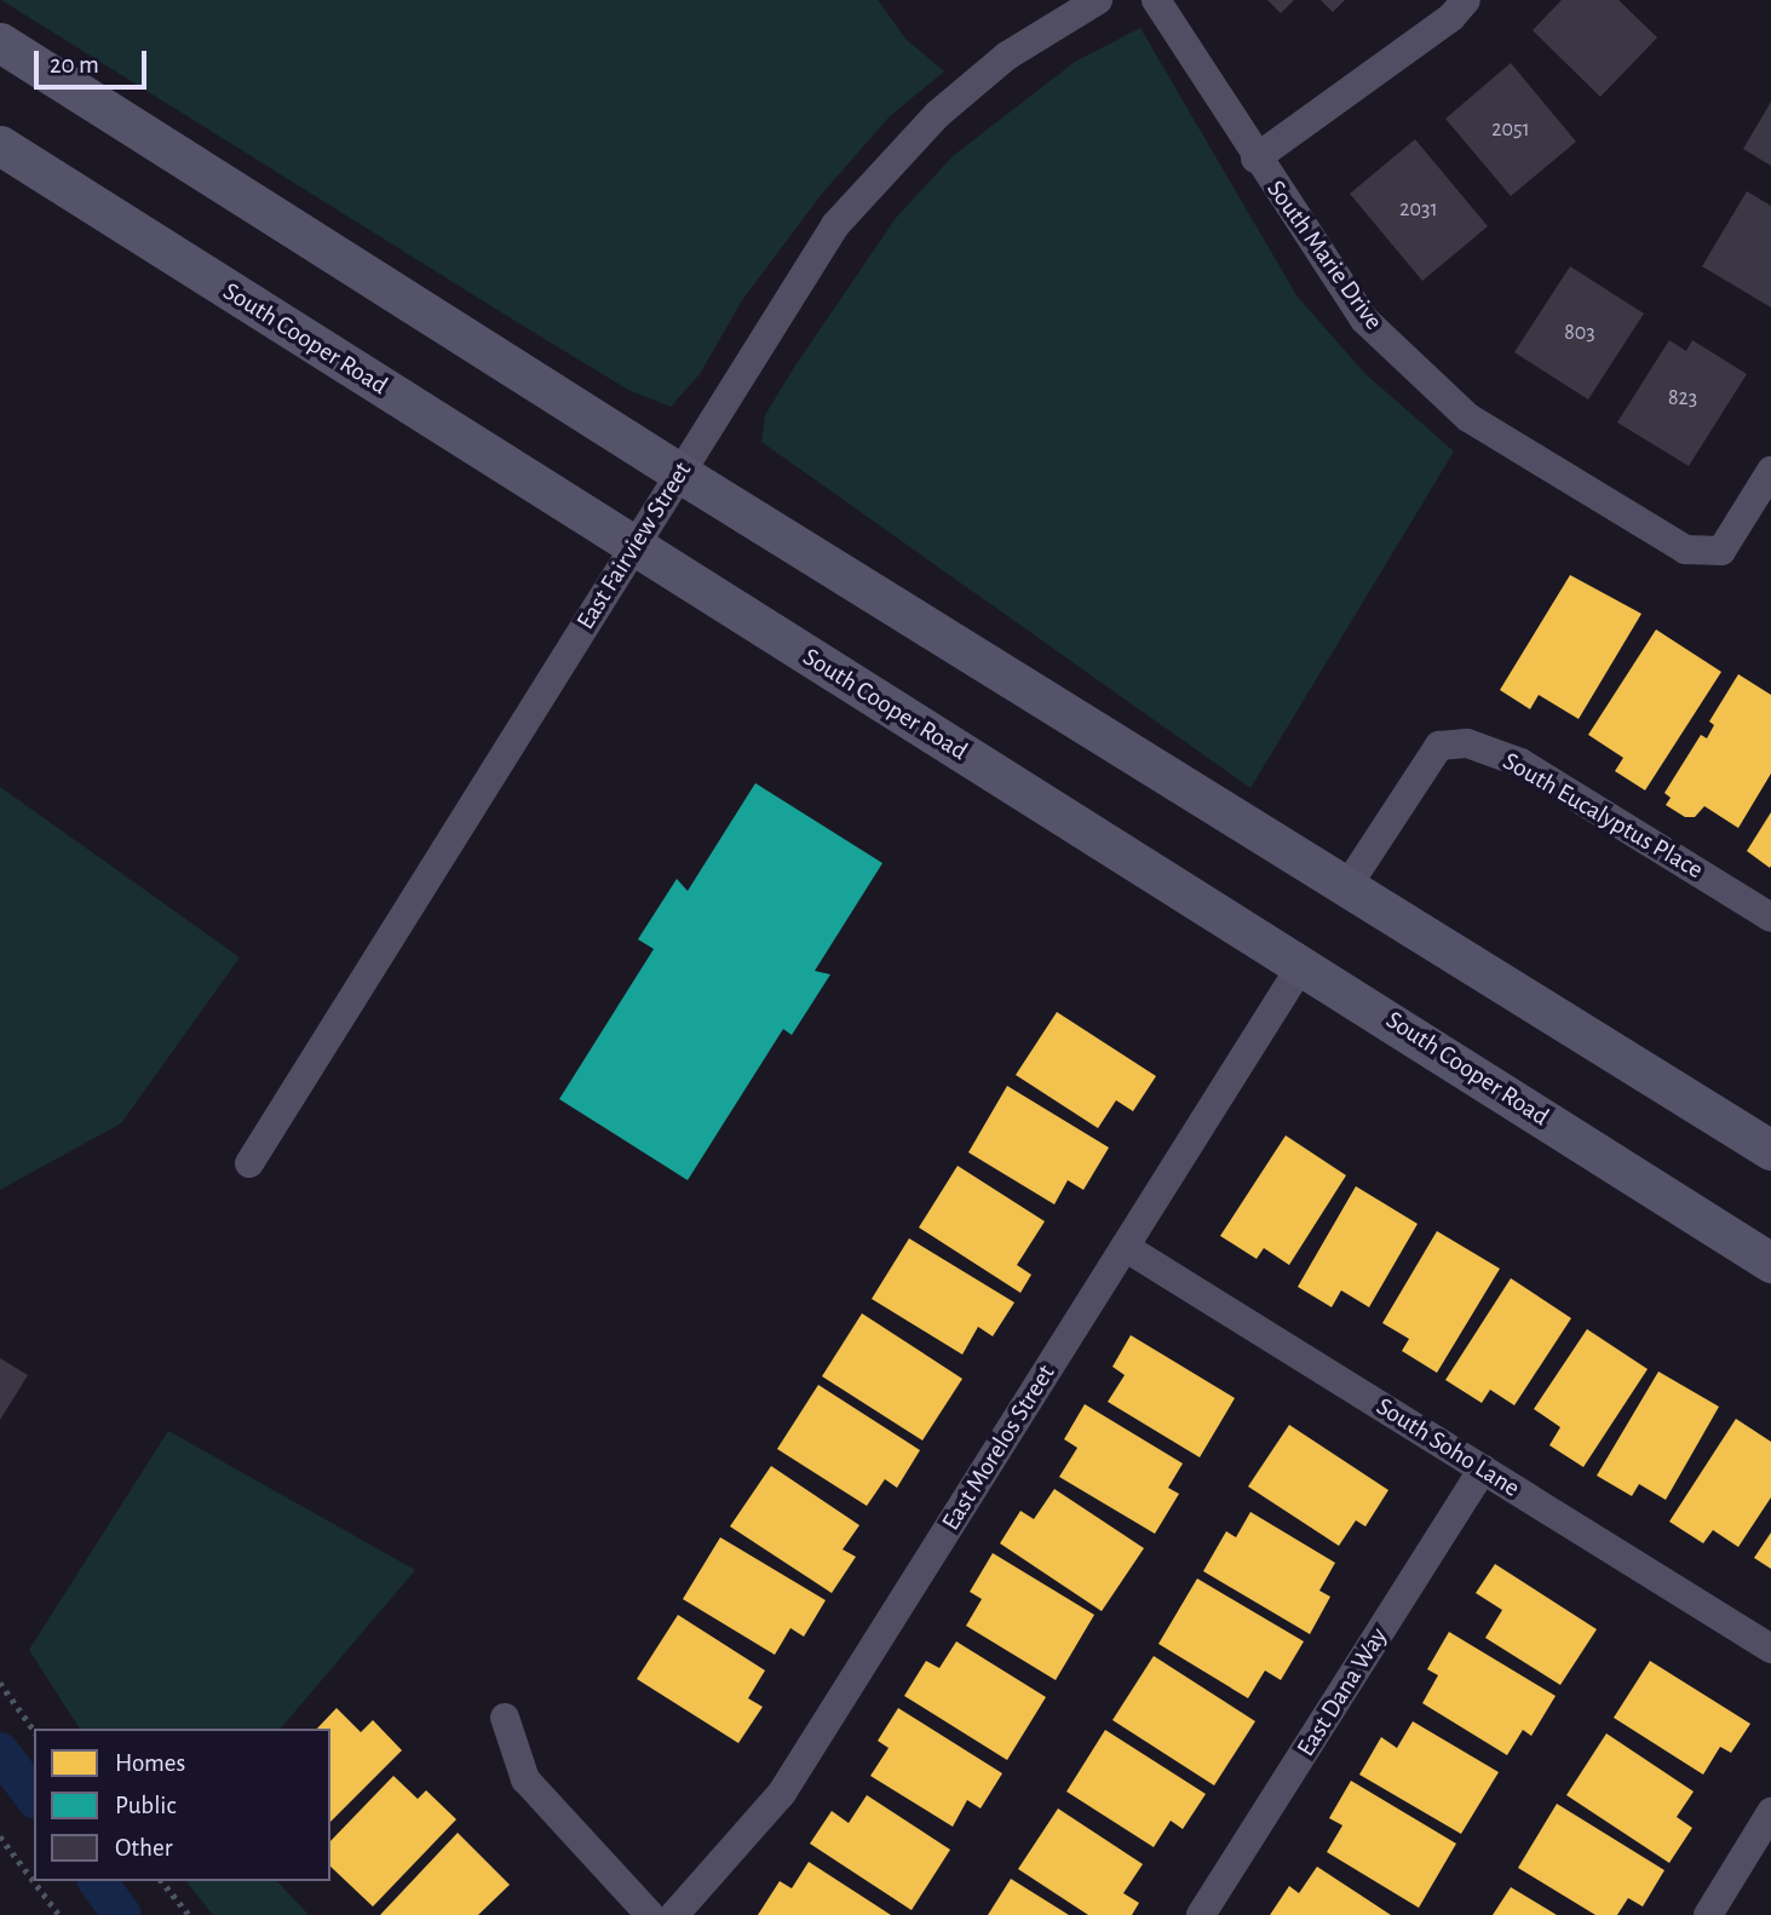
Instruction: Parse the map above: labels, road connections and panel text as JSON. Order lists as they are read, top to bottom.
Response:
{
  "streets": {
    "main road": ["South Cooper Road"],
    "street": [
      "South Marie Drive",
      "East Fairview Street",
      "South Eucalyptus Place",
      "East Morelos Street",
      "South Soho Lane",
      "East Dana Way"
    ]
  },
  "crossings": [
    ["South Cooper Road", "East Fairview Street"],
    ["South Cooper Road", "East Morelos Street"],
    ["East Morelos Street", "South Soho Lane"],
    ["South Soho Lane", "East Dana Way"]
  ],
  "house_numbers": [
    "2051",
    "2031",
    "803",
    "823"
  ],
  "legend": ["Homes", "Public", "Other"],
  "scale_bar": "20 m"
}
